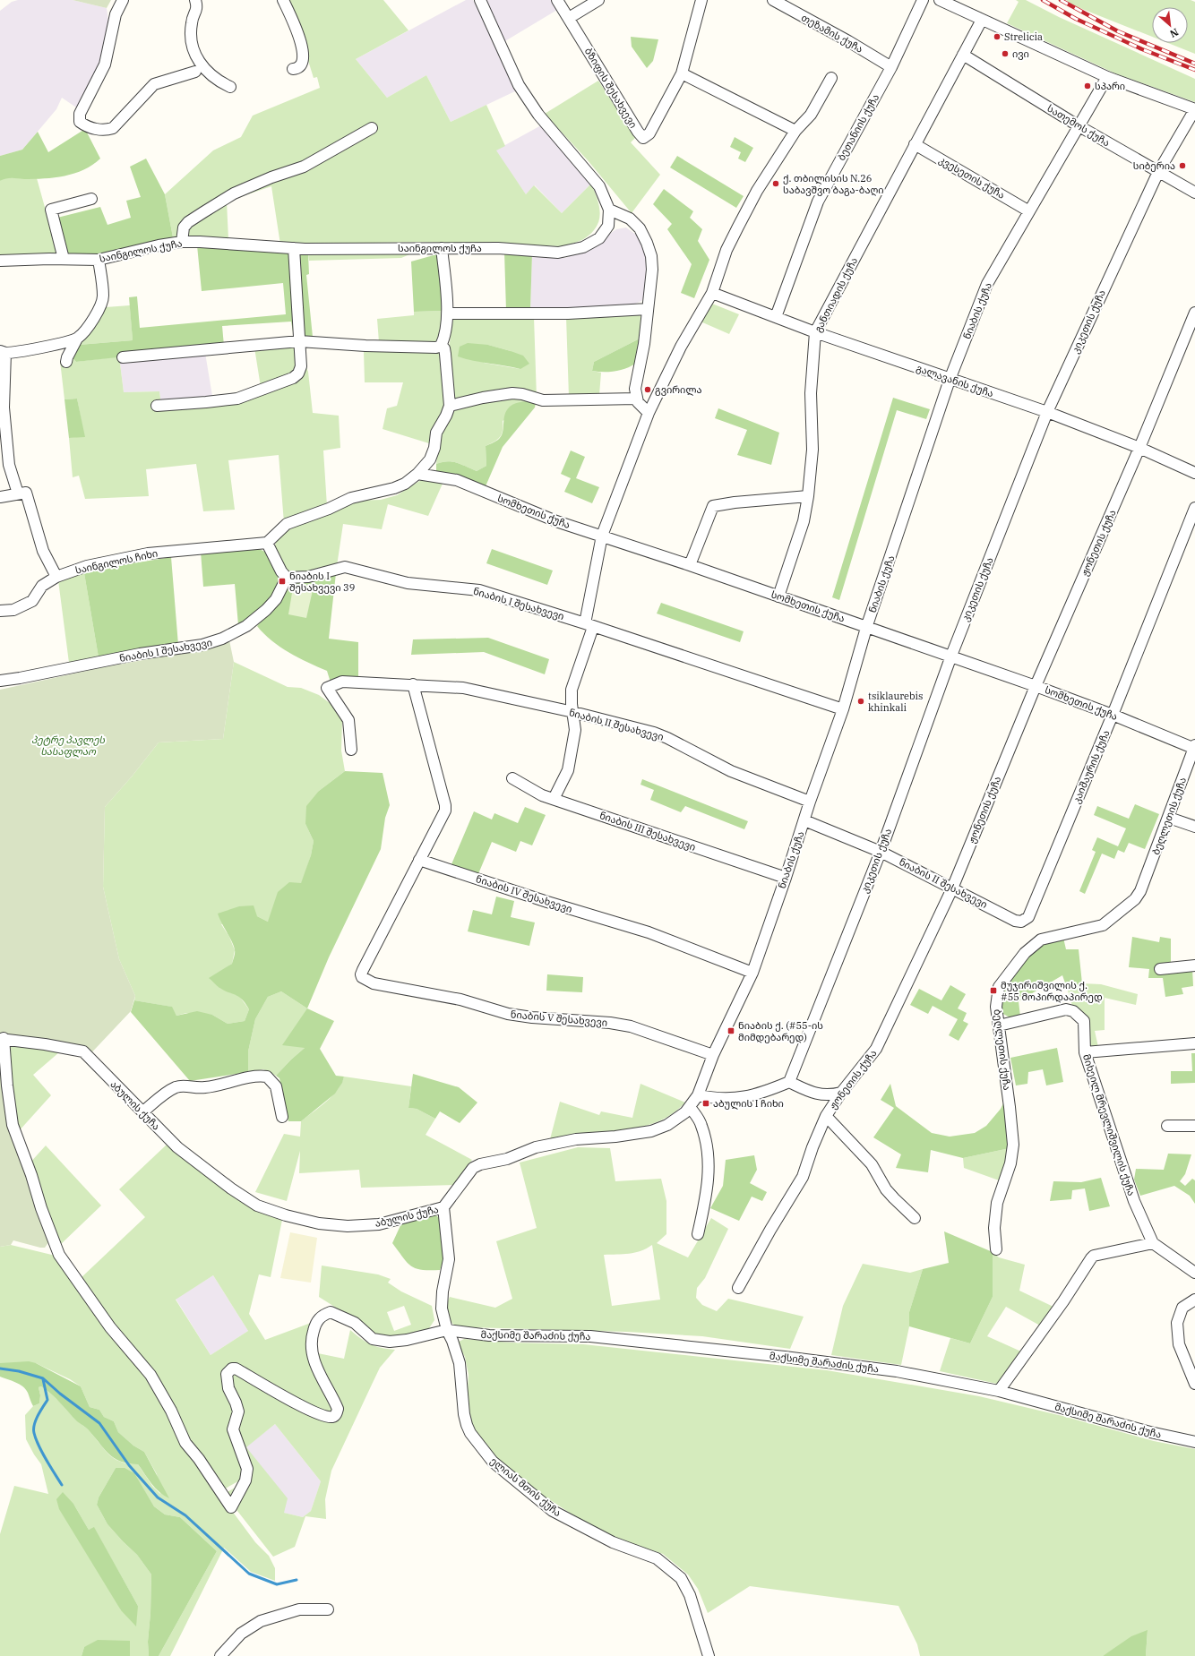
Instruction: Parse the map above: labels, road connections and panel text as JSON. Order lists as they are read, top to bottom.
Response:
{
  "streets": {
    "street": [
      "თეზამის ქუჩა",
      "ბზიფის შესახვევი",
      "სათემოს ქუჩა",
      "ბეთანიის ქუჩა",
      "კვესეთის ქუჩა",
      "საინგილოს ქუჩა",
      "განთიადის ქუჩა",
      "ნიაბის ქუჩა",
      "კიკეთის ქუჩა",
      "გალავანის ქუჩა",
      "სომხეთის ქუჩა",
      "ჟონეთის ქუჩა",
      "საინგილოს ჩიხი",
      "ნიაბის I შესახვევი",
      "ნიაბის II შესახვევი",
      "კაიშაურის ქუჩა",
      "ბეღლეთის ქუჩა",
      "ნიაბის III შესახვევი",
      "ნიაბის IV შესახვევი",
      "ნიაბის V შესახვევი",
      "აბულის ქუჩა",
      "მიხეილ მრევლიშვილის ქუჩა",
      "მაქსიმე შარაძის ქუჩა",
      "ელიას მთის ქუჩა"
    ]
  },
  "crossings": [
    ["თეზამის ქუჩა", "ბეთანიის ქუჩა"],
    ["სათემოს ქუჩა", "განთიადის ქუჩა"],
    ["სათემოს ქუჩა", "ნიაბის ქუჩა"],
    ["სათემოს ქუჩა", "კიკეთის ქუჩა"],
    ["ბეთანიის ქუჩა", "გალავანის ქუჩა"],
    ["კვესეთის ქუჩა", "განთიადის ქუჩა"],
    ["კვესეთის ქუჩა", "ნიაბის ქუჩა"],
    ["განთიადის ქუჩა", "გალავანის ქუჩა"],
    ["განთიადის ქუჩა", "სომხეთის ქუჩა"],
    ["ნიაბის ქუჩა", "გალავანის ქუჩა"],
    ["ნიაბის ქუჩა", "სომხეთის ქუჩა"],
    ["ნიაბის ქუჩა", "ნიაბის I შესახვევი"],
    ["ნიაბის ქუჩა", "ნიაბის II შესახვევი"],
    ["ნიაბის ქუჩა", "ნიაბის III შესახვევი"],
    ["ნიაბის ქუჩა", "ნიაბის IV შესახვევი"],
    ["ნიაბის ქუჩა", "ნიაბის V შესახვევი"],
    ["ნიაბის ქუჩა", "აბულის ქუჩა"],
    ["კიკეთის ქუჩა", "გალავანის ქუჩა"],
    ["კიკეთის ქუჩა", "სომხეთის ქუჩა"],
    ["კიკეთის ქუჩა", "ნიაბის II შესახვევი"],
    ["გალავანის ქუჩა", "ჟონეთის ქუჩა"],
    ["სომხეთის ქუჩა", "ჟონეთის ქუჩა"],
    ["სომხეთის ქუჩა", "კაიშაურის ქუჩა"],
    ["სომხეთის ქუჩა", "ბეღლეთის ქუჩა"],
    ["ჟონეთის ქუჩა", "ნიაბის II შესახვევი"],
    ["ნიაბის II შესახვევი", "კაიშაურის ქუჩა"],
    ["ბეღლეთის ქუჩა", "მიხეილ მრევლიშვილის ქუჩა"],
    ["ნიაბის IV შესახვევი", "ნიაბის V შესახვევი"],
    ["აბულის ქუჩა", "ელიას მთის ქუჩა"],
    ["მაქსიმე შარაძის ქუჩა", "ელიას მთის ქუჩა"]
  ],
  "parks": ["პეტრე პავლეს სასაფლაო"],
  "places": {
    "other": [
      "Strelicia",
      "ივი",
      "სპარი",
      "სიბერია",
      "ქ. თბილისის N.26 საბავშვო ბაგა-ბაღი",
      "გვირილა",
      "tsiklaurebis khinkali"
    ],
    "transit": [
      "ნიაბის I შესახვევი 39",
      "მუჯირიშვილის ქ. #55 მოპირდაპირედ",
      "ნიაბის ქ. (#55-ის მიმდებარედ)",
      "აბულის I ჩიხი"
    ]
  },
  "north": "bottom right"
}
